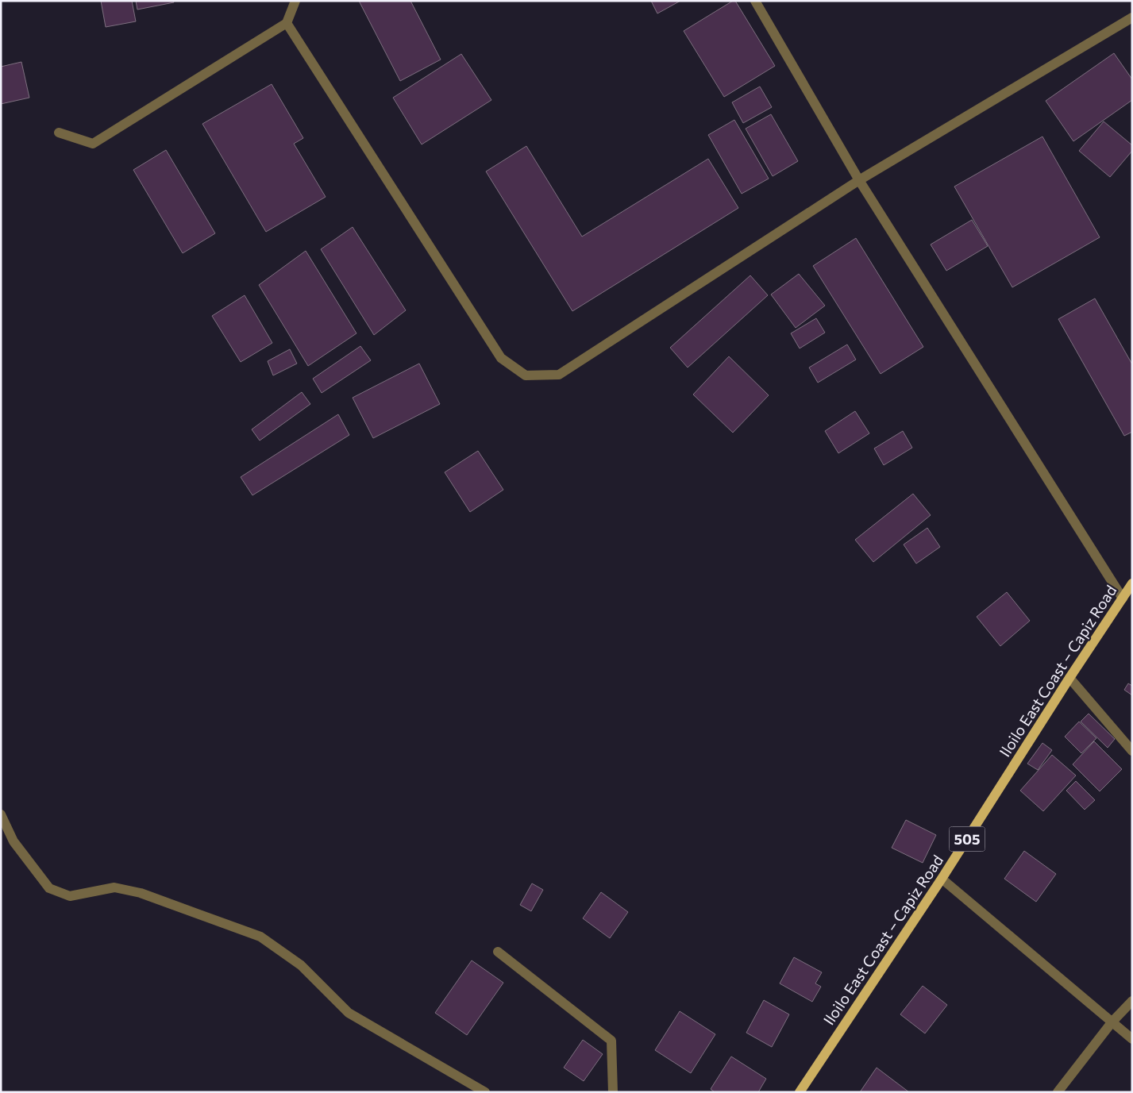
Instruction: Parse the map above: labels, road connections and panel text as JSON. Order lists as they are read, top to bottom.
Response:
{
  "streets": {
    "main road": ["Iloilo East Coast – Capiz Road", "505"]
  }
}
